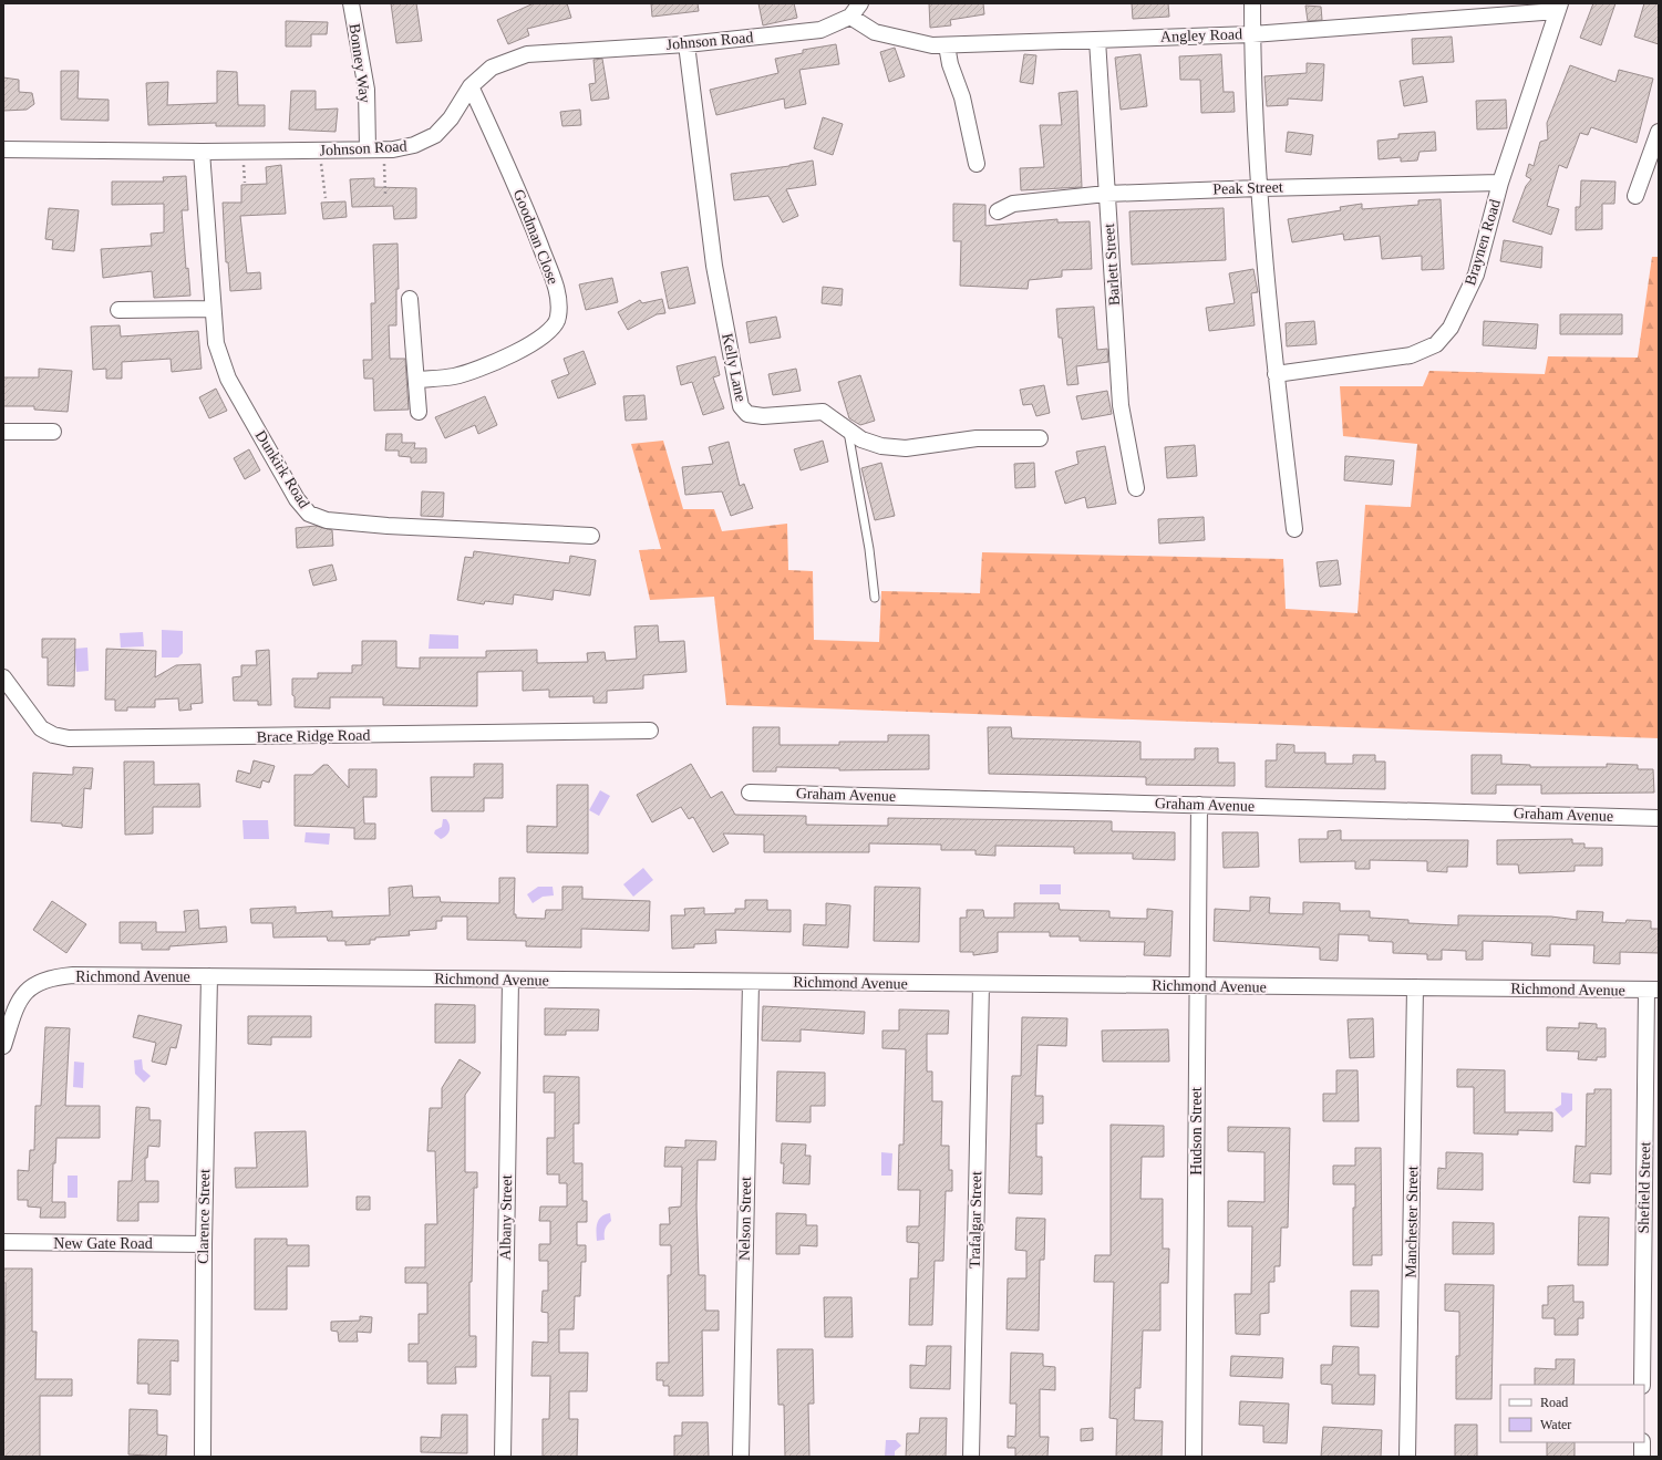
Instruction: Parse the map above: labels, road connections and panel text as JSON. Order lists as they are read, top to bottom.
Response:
{
  "streets": {
    "street": [
      "Angley Road",
      "Johnson Road",
      "Bonney Way",
      "Peak Street",
      "Goodman Close",
      "Braynen Road",
      "Barlett Street",
      "Kelly Lane",
      "Dunkirk Road",
      "Brace Ridge Road",
      "Graham Avenue",
      "Richmond Avenue",
      "Hudson Street",
      "Shefield Street",
      "Clarence Street",
      "Albany Street",
      "Nelson Street",
      "Trafalgar Street",
      "Manchester Street",
      "New Gate Road"
    ]
  },
  "crossings": [
    ["Angley Road", "Johnson Road"],
    ["Angley Road", "Braynen Road"],
    ["Angley Road", "Barlett Street"],
    ["Johnson Road", "Bonney Way"],
    ["Johnson Road", "Goodman Close"],
    ["Johnson Road", "Kelly Lane"],
    ["Johnson Road", "Dunkirk Road"],
    ["Peak Street", "Braynen Road"],
    ["Peak Street", "Barlett Street"],
    ["Graham Avenue", "Hudson Street"],
    ["Richmond Avenue", "Hudson Street"],
    ["Richmond Avenue", "Shefield Street"],
    ["Richmond Avenue", "Clarence Street"],
    ["Richmond Avenue", "Albany Street"],
    ["Richmond Avenue", "Nelson Street"],
    ["Richmond Avenue", "Trafalgar Street"],
    ["Richmond Avenue", "Manchester Street"],
    ["Clarence Street", "New Gate Road"]
  ],
  "legend": ["Road", "Water"]
}
